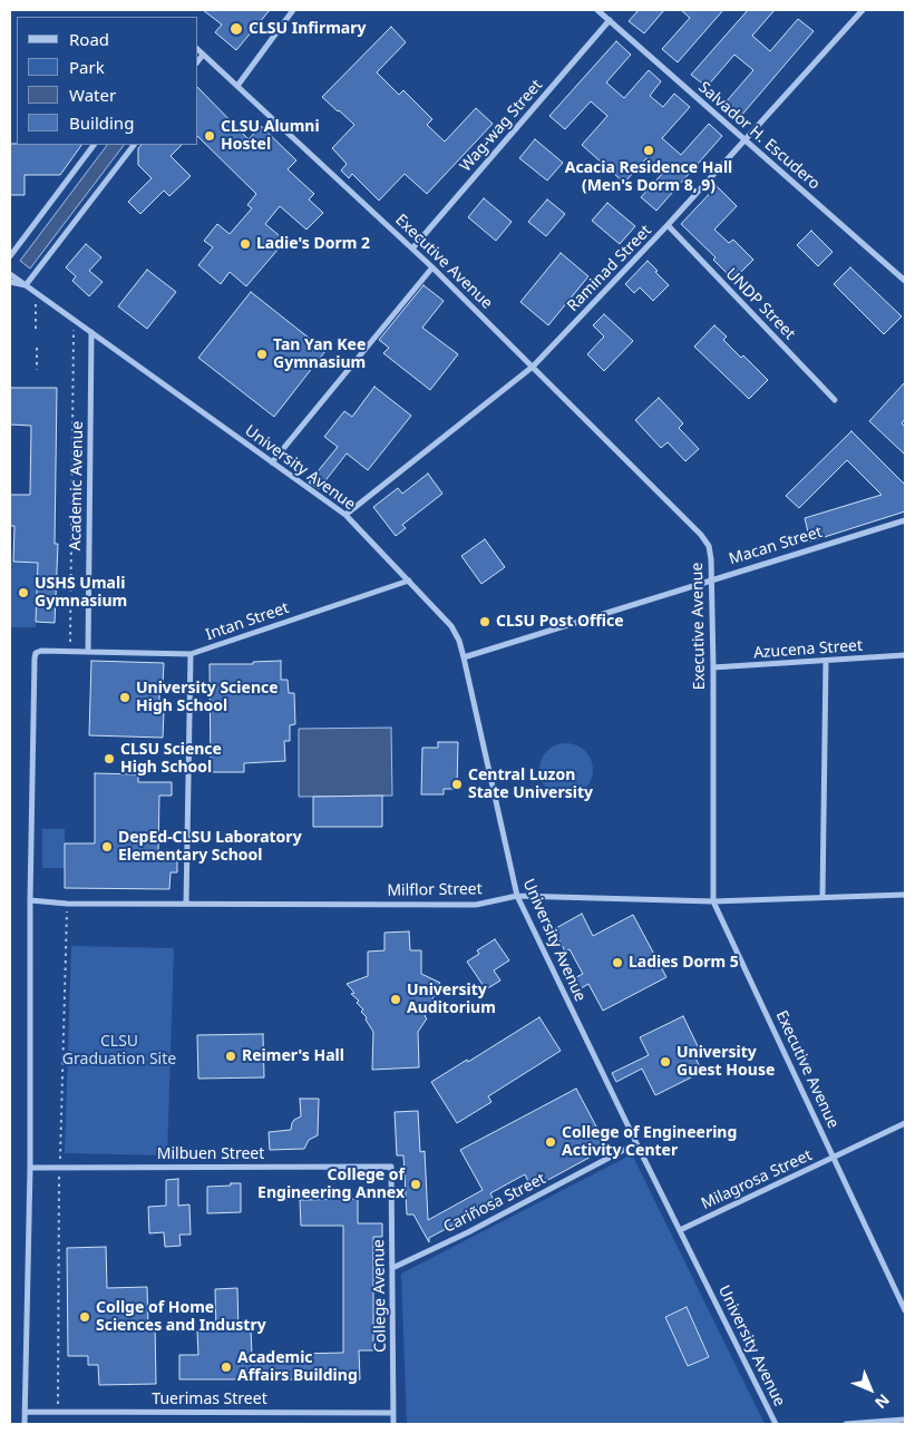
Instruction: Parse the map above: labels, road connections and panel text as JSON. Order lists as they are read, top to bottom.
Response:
{
  "streets": {
    "street": [
      "Wag-wag Street",
      "Salvador H. Escudero",
      "Executive Avenue",
      "Raminad Street",
      "UNDP Street",
      "University Avenue",
      "Academic Avenue",
      "Macan Street",
      "Intan Street",
      "Azucena Street",
      "Milflor Street",
      "Milbuen Street",
      "Milagrosa Street",
      "Cariñosa Street",
      "College Avenue",
      "Tuerimas Street"
    ]
  },
  "crossings": [
    ["Wag-wag Street", "Salvador H. Escudero"],
    ["Wag-wag Street", "Executive Avenue"],
    ["Salvador H. Escudero", "Raminad Street"],
    ["Executive Avenue", "Raminad Street"],
    ["Executive Avenue", "Macan Street"],
    ["Executive Avenue", "Azucena Street"],
    ["Executive Avenue", "Milflor Street"],
    ["Executive Avenue", "Milagrosa Street"],
    ["Raminad Street", "UNDP Street"],
    ["Raminad Street", "University Avenue"],
    ["University Avenue", "Academic Avenue"],
    ["University Avenue", "Macan Street"],
    ["University Avenue", "Intan Street"],
    ["University Avenue", "Milflor Street"],
    ["University Avenue", "Milagrosa Street"],
    ["University Avenue", "Cariñosa Street"],
    ["Academic Avenue", "Intan Street"],
    ["Milbuen Street", "College Avenue"],
    ["Cariñosa Street", "College Avenue"],
    ["College Avenue", "Tuerimas Street"]
  ],
  "parks": ["CLSU Graduation Site"],
  "places": [
    "CLSU Infirmary",
    "CLSU Alumni Hostel",
    "Acacia Residence Hall (Men's Dorm 8, 9)",
    "Ladie's Dorm 2",
    "Tan Yan Kee Gymnasium",
    "USHS Umali Gymnasium",
    "CLSU Post Office",
    "University Science High School",
    "CLSU Science High School",
    "Central Luzon State University",
    "DepEd-CLSU Laboratory Elementary School",
    "Ladies Dorm 5",
    "University Auditorium",
    "Reimer's Hall",
    "University Guest House",
    "College of Engineering Activity Center",
    "College of Engineering Annex",
    "Collge of Home Sciences and Industry",
    "Academic Affairs Building"
  ],
  "legend": [
    "Road",
    "Park",
    "Water",
    "Building"
  ],
  "north": "bottom right"
}
